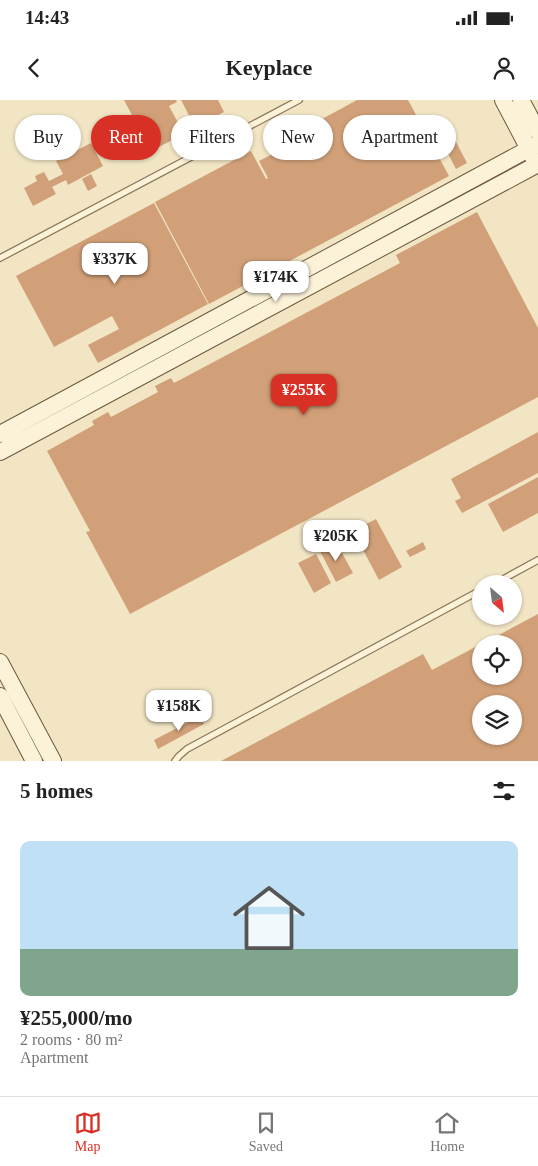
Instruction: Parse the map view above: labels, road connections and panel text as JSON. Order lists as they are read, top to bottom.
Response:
{
  "north": "bottom right",
  "page": {
    "status": "14:43",
    "header": "Keyplace",
    "chip": [
      "Buy",
      "Rent",
      "Filters",
      "New",
      "Apartment"
    ],
    "price": [
      "¥337K",
      "¥174K",
      "¥255K",
      "¥205K",
      "¥158K"
    ],
    "heading": "5 homes",
    "list": [
      {
        "name": "¥255,000/mo",
        "note": "2 rooms · 80 m² · Apartment"
      }
    ],
    "tabs": ["Map", "Saved", "Home"]
  }
}
